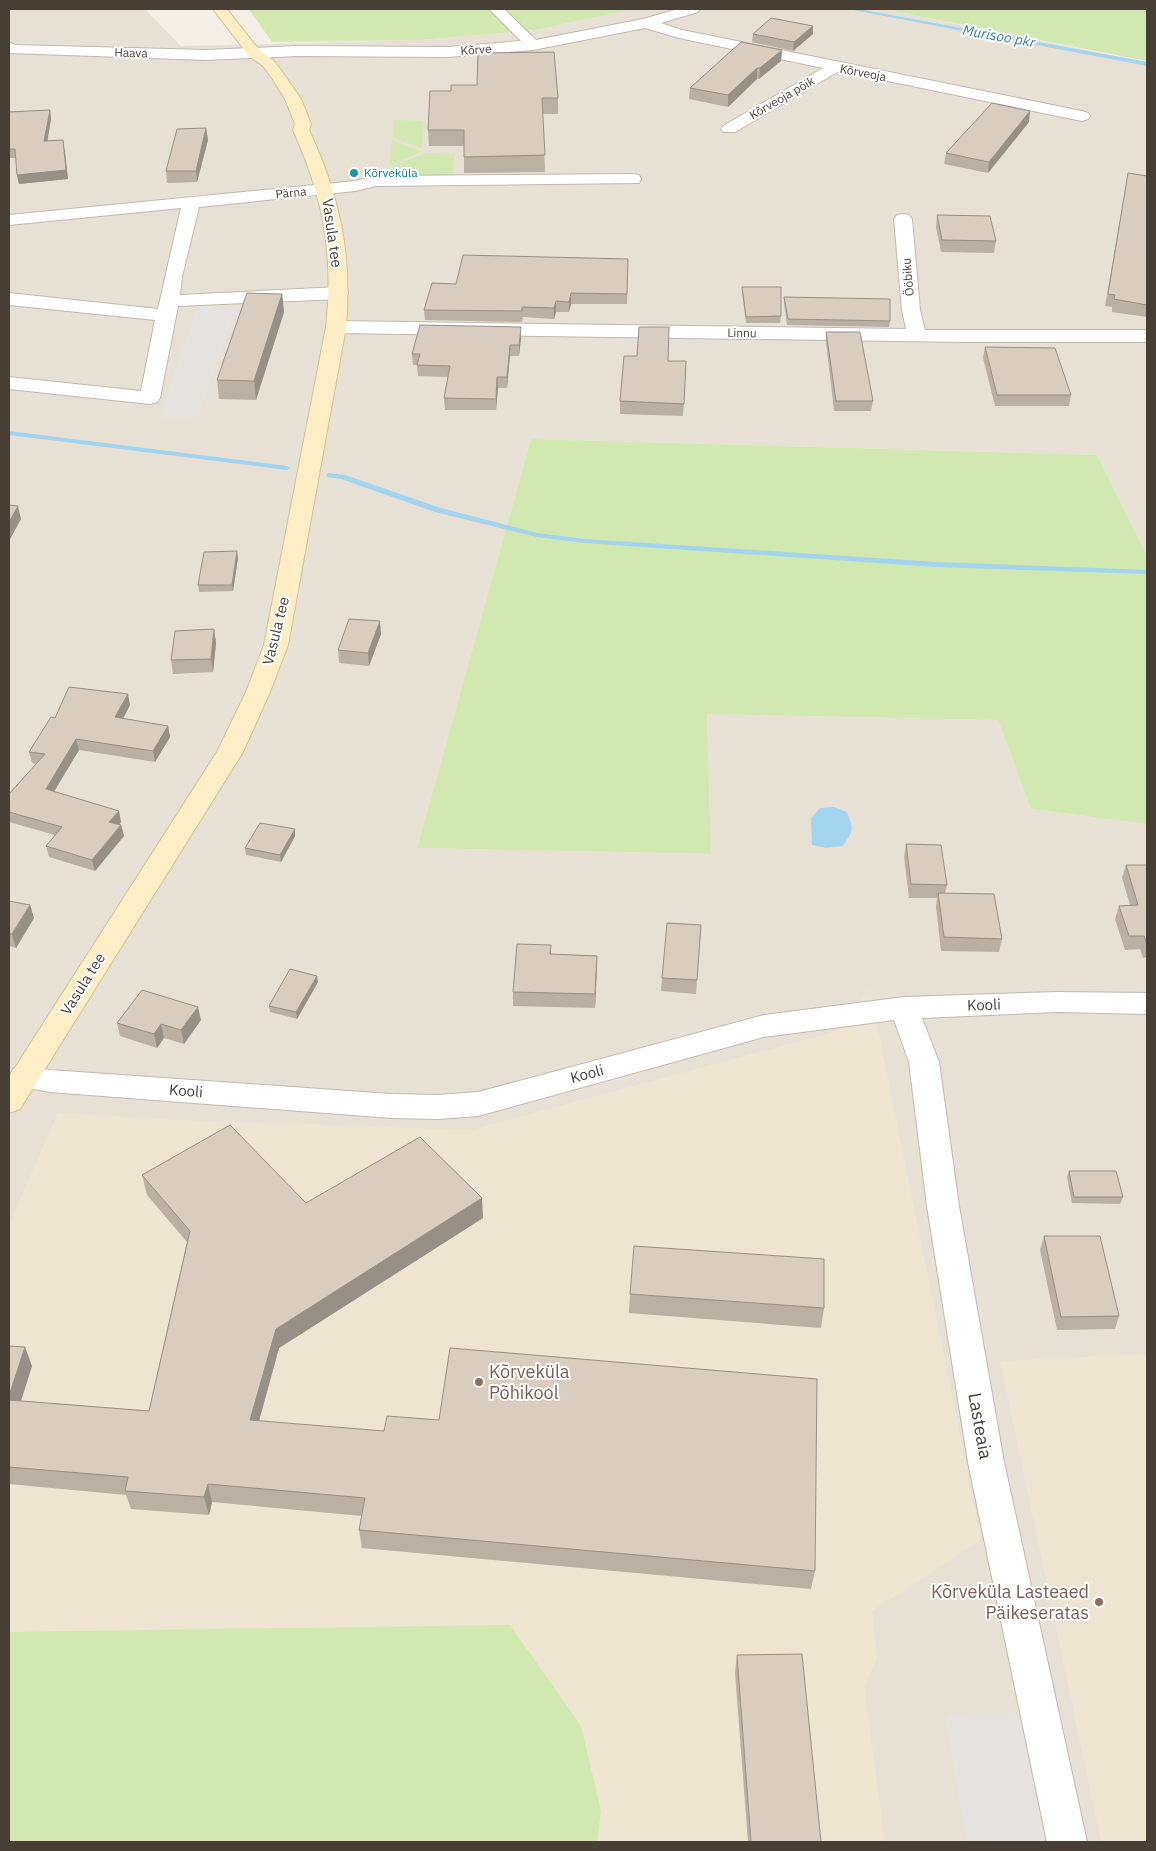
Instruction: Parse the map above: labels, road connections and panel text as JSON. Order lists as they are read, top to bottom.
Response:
{
  "streets": {
    "street": [
      "Kõrve",
      "Haava",
      "Kõrveoja",
      "Kõrveoja põik",
      "Pärna",
      "Vasula tee",
      "Ööbiku",
      "Linnu",
      "Kooli",
      "Lasteaia"
    ]
  },
  "crossings": [
    ["Kõrve", "Haava"],
    ["Kõrve", "Kõrveoja"],
    ["Kõrve", "Vasula tee"],
    ["Haava", "Vasula tee"],
    ["Kõrveoja", "Kõrveoja põik"],
    ["Pärna", "Vasula tee"],
    ["Vasula tee", "Linnu"],
    ["Vasula tee", "Kooli"],
    ["Ööbiku", "Linnu"],
    ["Kooli", "Lasteaia"]
  ],
  "water": ["Murisoo pkr"],
  "places": ["Kõrveküla", "Kõrveküla Põhikool", "Kõrveküla Lasteaed Päikeseratas"]
}
